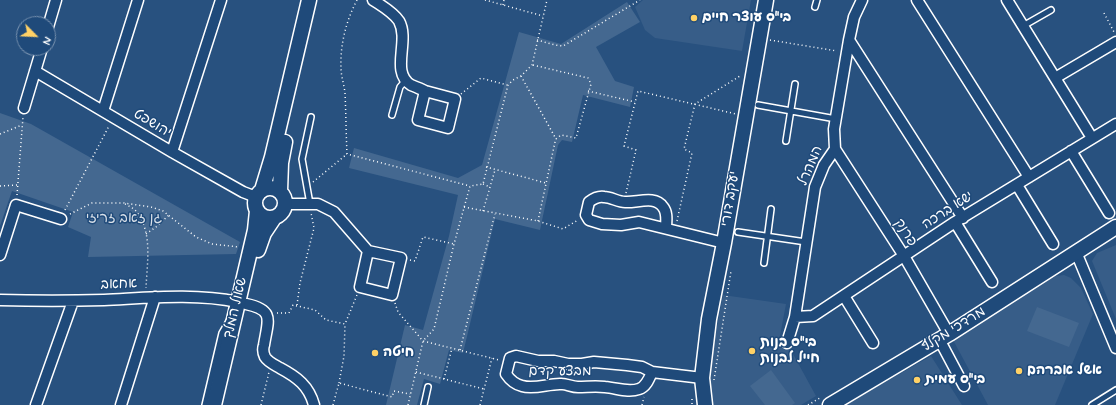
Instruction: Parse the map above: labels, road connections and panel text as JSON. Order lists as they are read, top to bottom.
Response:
{
  "streets": {
    "street": [
      "יהושפט",
      "המהרל",
      "יעקב דורי",
      "ישא ברכה",
      "פרנק",
      "אחאב",
      "שאול המלך",
      "מרדכי מקלף",
      "מבצע קדם"
    ]
  },
  "crossings": [
    ["יהושפט", "שאול המלך"],
    ["המהרל", "ישא ברכה"],
    ["המהרל", "פרנק"],
    ["יעקב דורי", "מבצע קדם"],
    ["ישא ברכה", "פרנק"],
    ["פרנק", "מרדכי מקלף"],
    ["אחאב", "שאול המלך"]
  ],
  "parks": ["גן זאב זריזי"],
  "places": [
    "בי\"ס עוצר חיים",
    "בי\"ס בנות חייל לבנות",
    "חיטה",
    "אשל אברהם",
    "בי\"ס עמית"
  ],
  "north": "bottom right"
}
